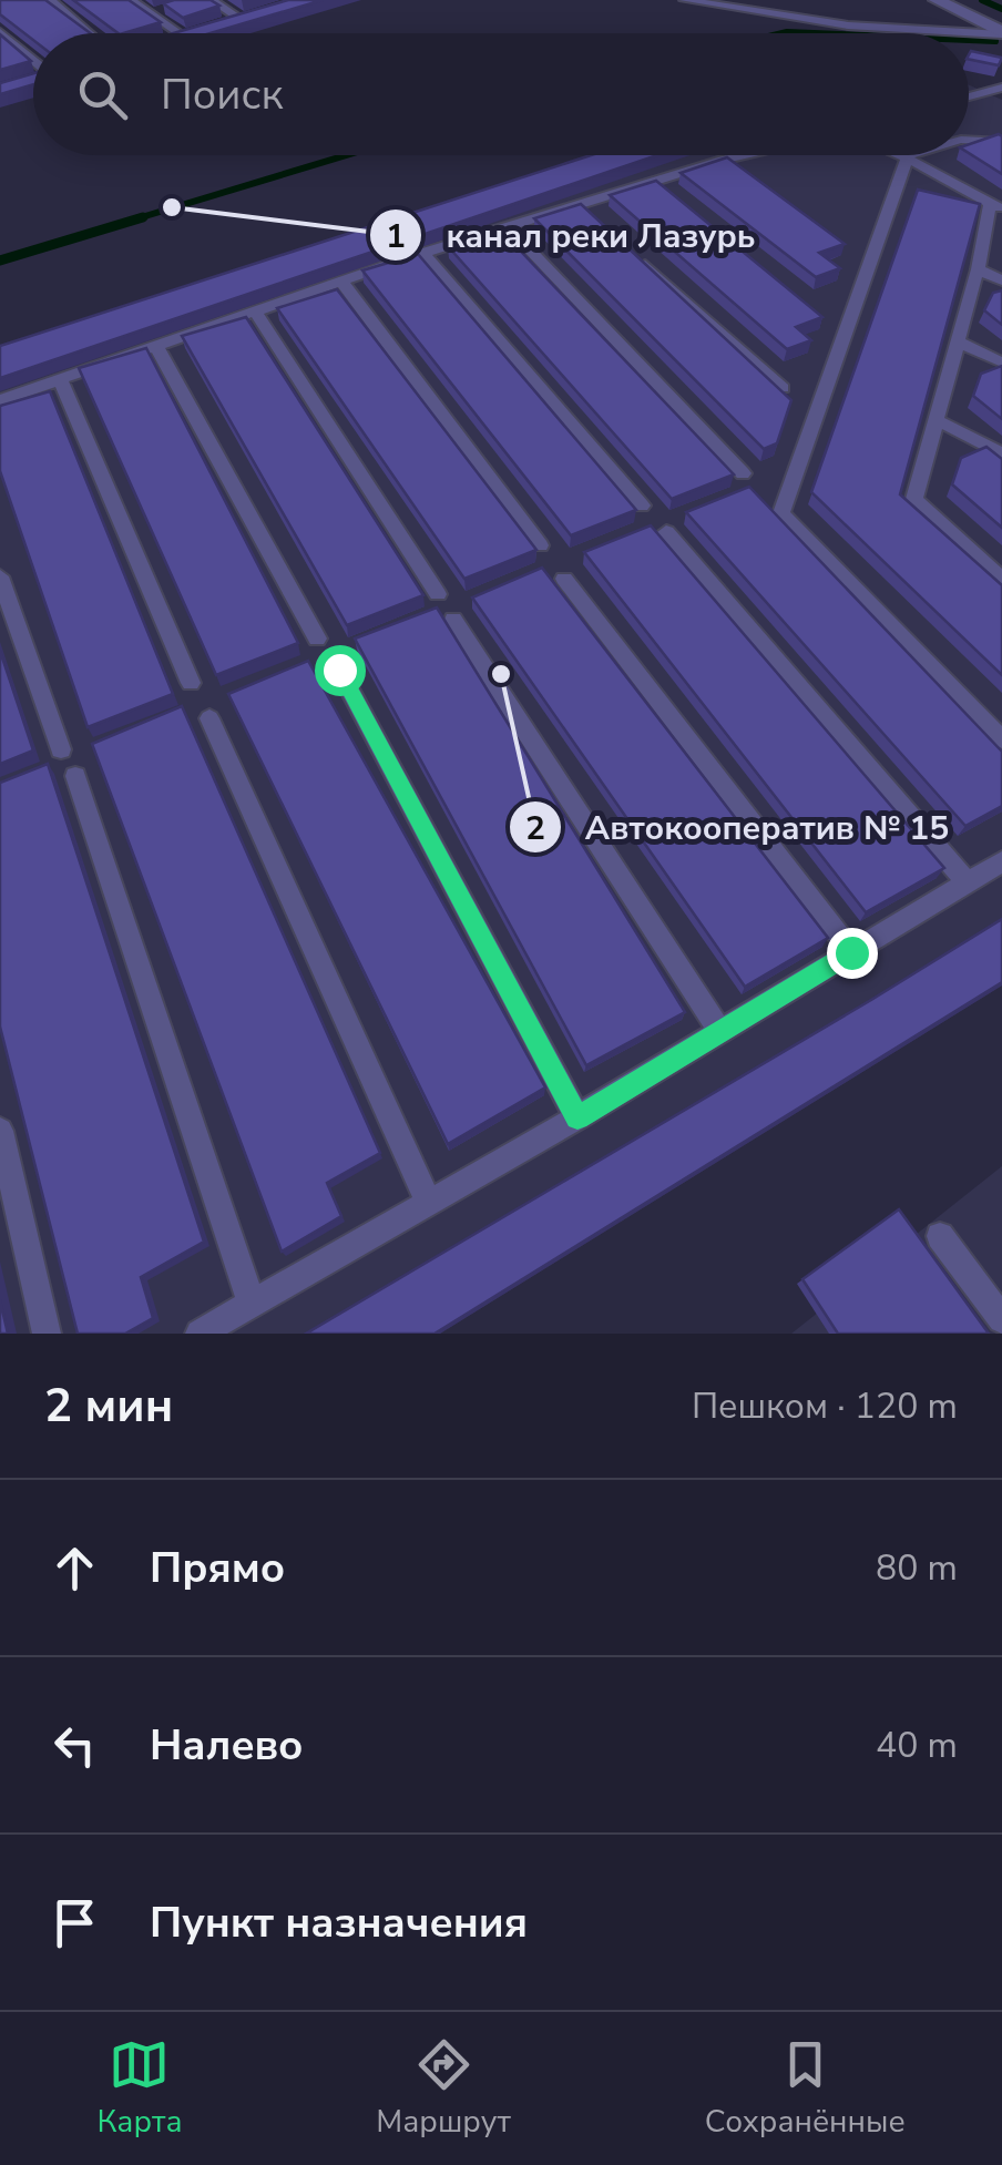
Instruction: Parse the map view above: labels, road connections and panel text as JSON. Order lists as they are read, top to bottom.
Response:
{
  "places": ["канал реки Лазурь", "Автокооператив № 15"],
  "page": {
    "search": "Поиск",
    "heading": ["2 мин", "Пешком · 120 m"],
    "list": [
      ["Прямо", "80 m"],
      ["Налево", "40 m"],
      "Пункт назначения"
    ],
    "nav": ["Карта", "Маршрут", "Сохранённые"]
  }
}
